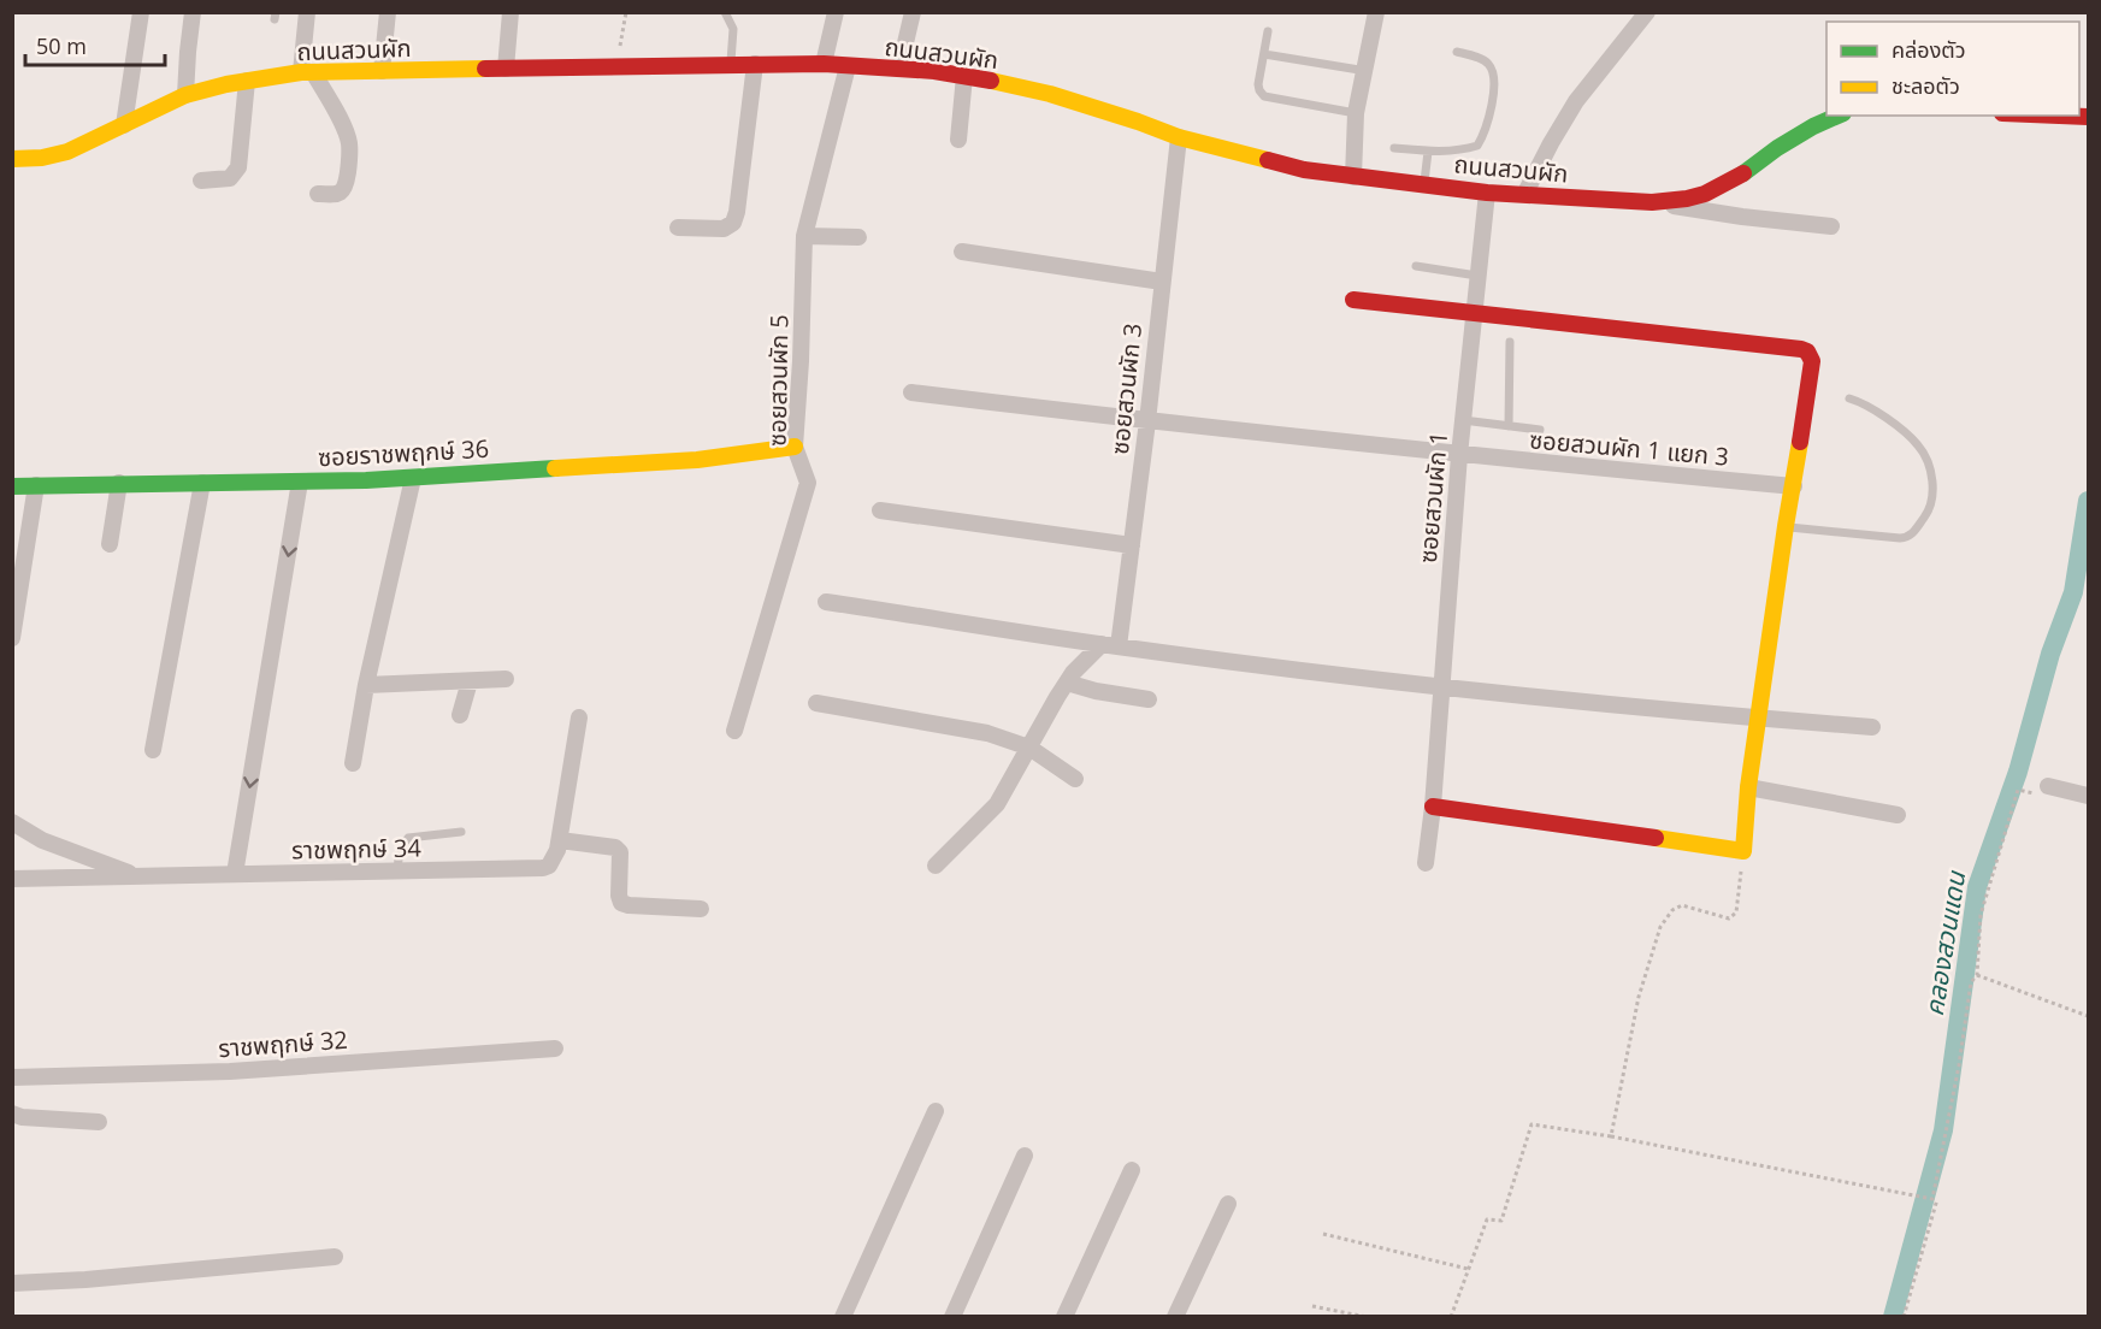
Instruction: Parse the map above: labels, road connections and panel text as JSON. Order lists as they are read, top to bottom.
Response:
{
  "streets": {
    "street": [
      "ถนนสวนผัก",
      "ซอยสวนผัก 5",
      "ซอยสวนผัก 3",
      "ซอยสวนผัก 1 แยก 3",
      "ซอยราชพฤกษ์ 36",
      "ซอยสวนผัก 1",
      "ราชพฤกษ์ 34",
      "ราชพฤกษ์ 32"
    ]
  },
  "crossings": [
    ["ถนนสวนผัก", "ซอยสวนผัก 5"],
    ["ถนนสวนผัก", "ซอยสวนผัก 3"],
    ["ถนนสวนผัก", "ซอยสวนผัก 1"],
    ["ซอยสวนผัก 5", "ซอยราชพฤกษ์ 36"],
    ["ซอยสวนผัก 3", "ซอยสวนผัก 1 แยก 3"],
    ["ซอยสวนผัก 1 แยก 3", "ซอยสวนผัก 1"]
  ],
  "water": ["คลองสวนแดน"],
  "legend": ["คล่องตัว", "ชะลอตัว"],
  "scale_bar": "50 m"
}
